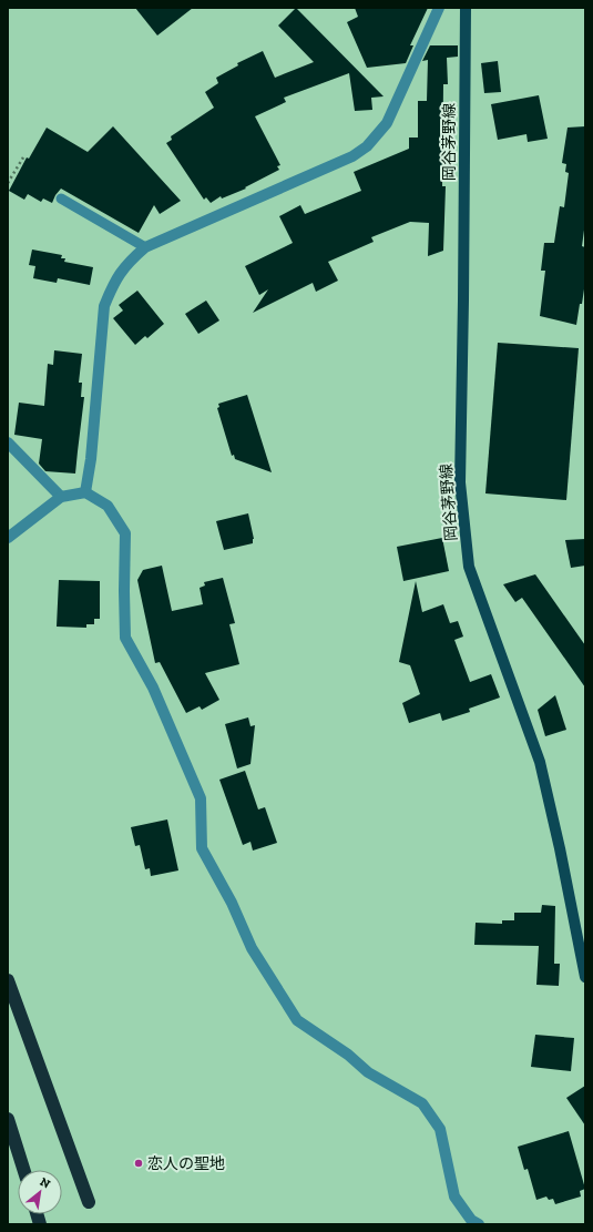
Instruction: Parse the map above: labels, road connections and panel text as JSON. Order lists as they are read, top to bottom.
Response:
{
  "streets": {
    "main road": ["岡谷茅野線"]
  },
  "places": ["恋人の聖地"],
  "north": "top right"
}
